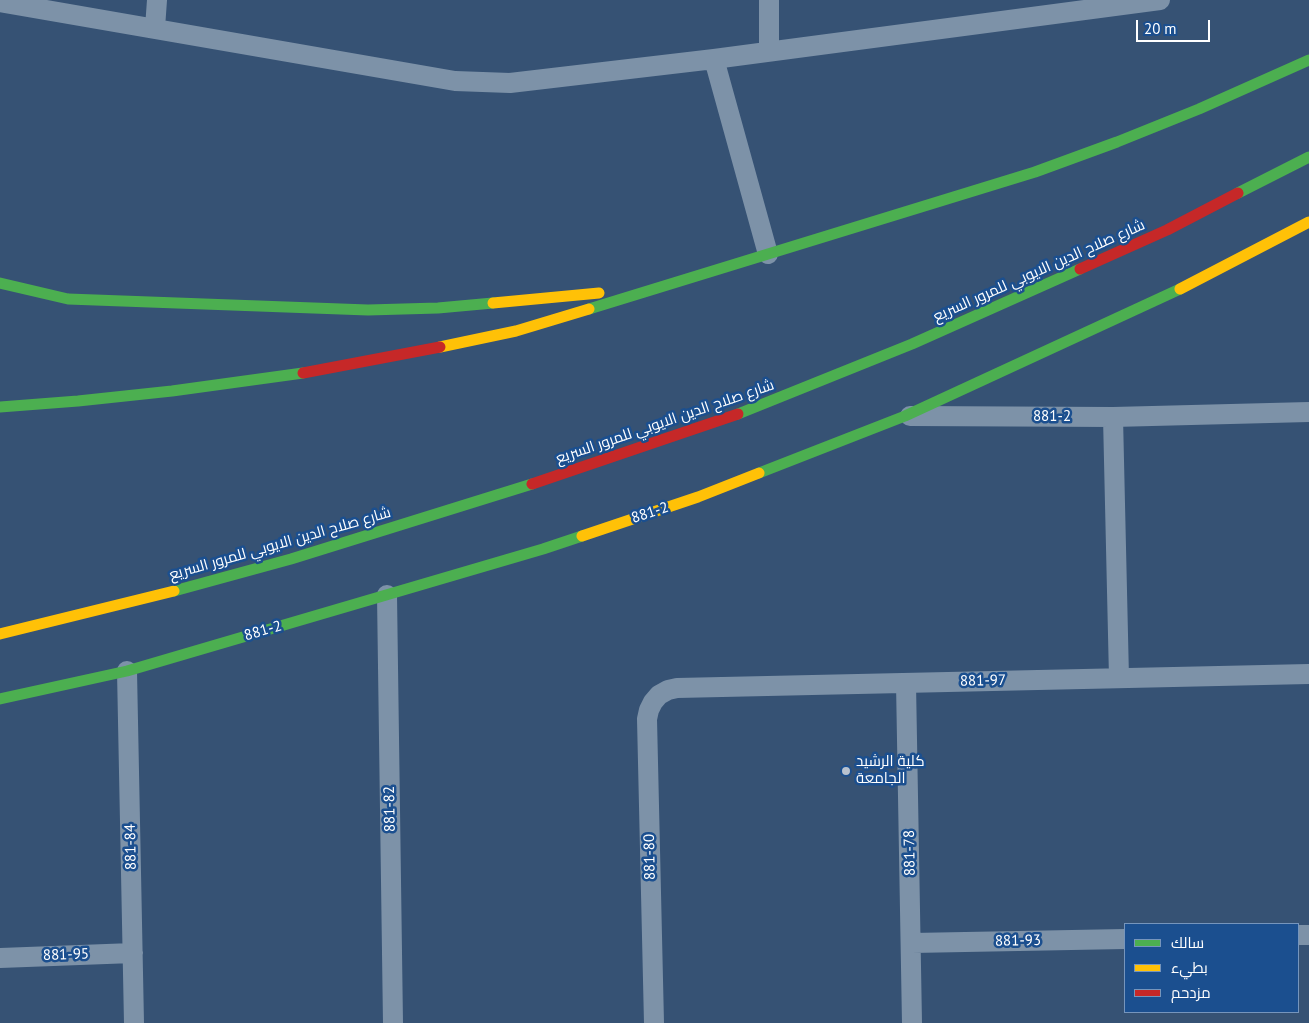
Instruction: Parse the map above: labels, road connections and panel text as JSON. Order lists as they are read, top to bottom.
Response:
{
  "streets": {
    "main road": ["شارع صلاح الدين الايوبي للمرور السريع", "881-2"],
    "street": [
      "881-97",
      "881-82",
      "881-84",
      "881-78",
      "881-80",
      "881-93",
      "881-95"
    ]
  },
  "crossings": [
    ["881-2", "881-82"],
    ["881-2", "881-84"],
    ["881-97", "881-78"],
    ["881-97", "881-80"],
    ["881-84", "881-95"],
    ["881-78", "881-93"]
  ],
  "places": ["كلية الرشيد الجامعة"],
  "legend": ["سالك", "بطيء", "مزدحم"],
  "scale_bar": "20 m"
}
